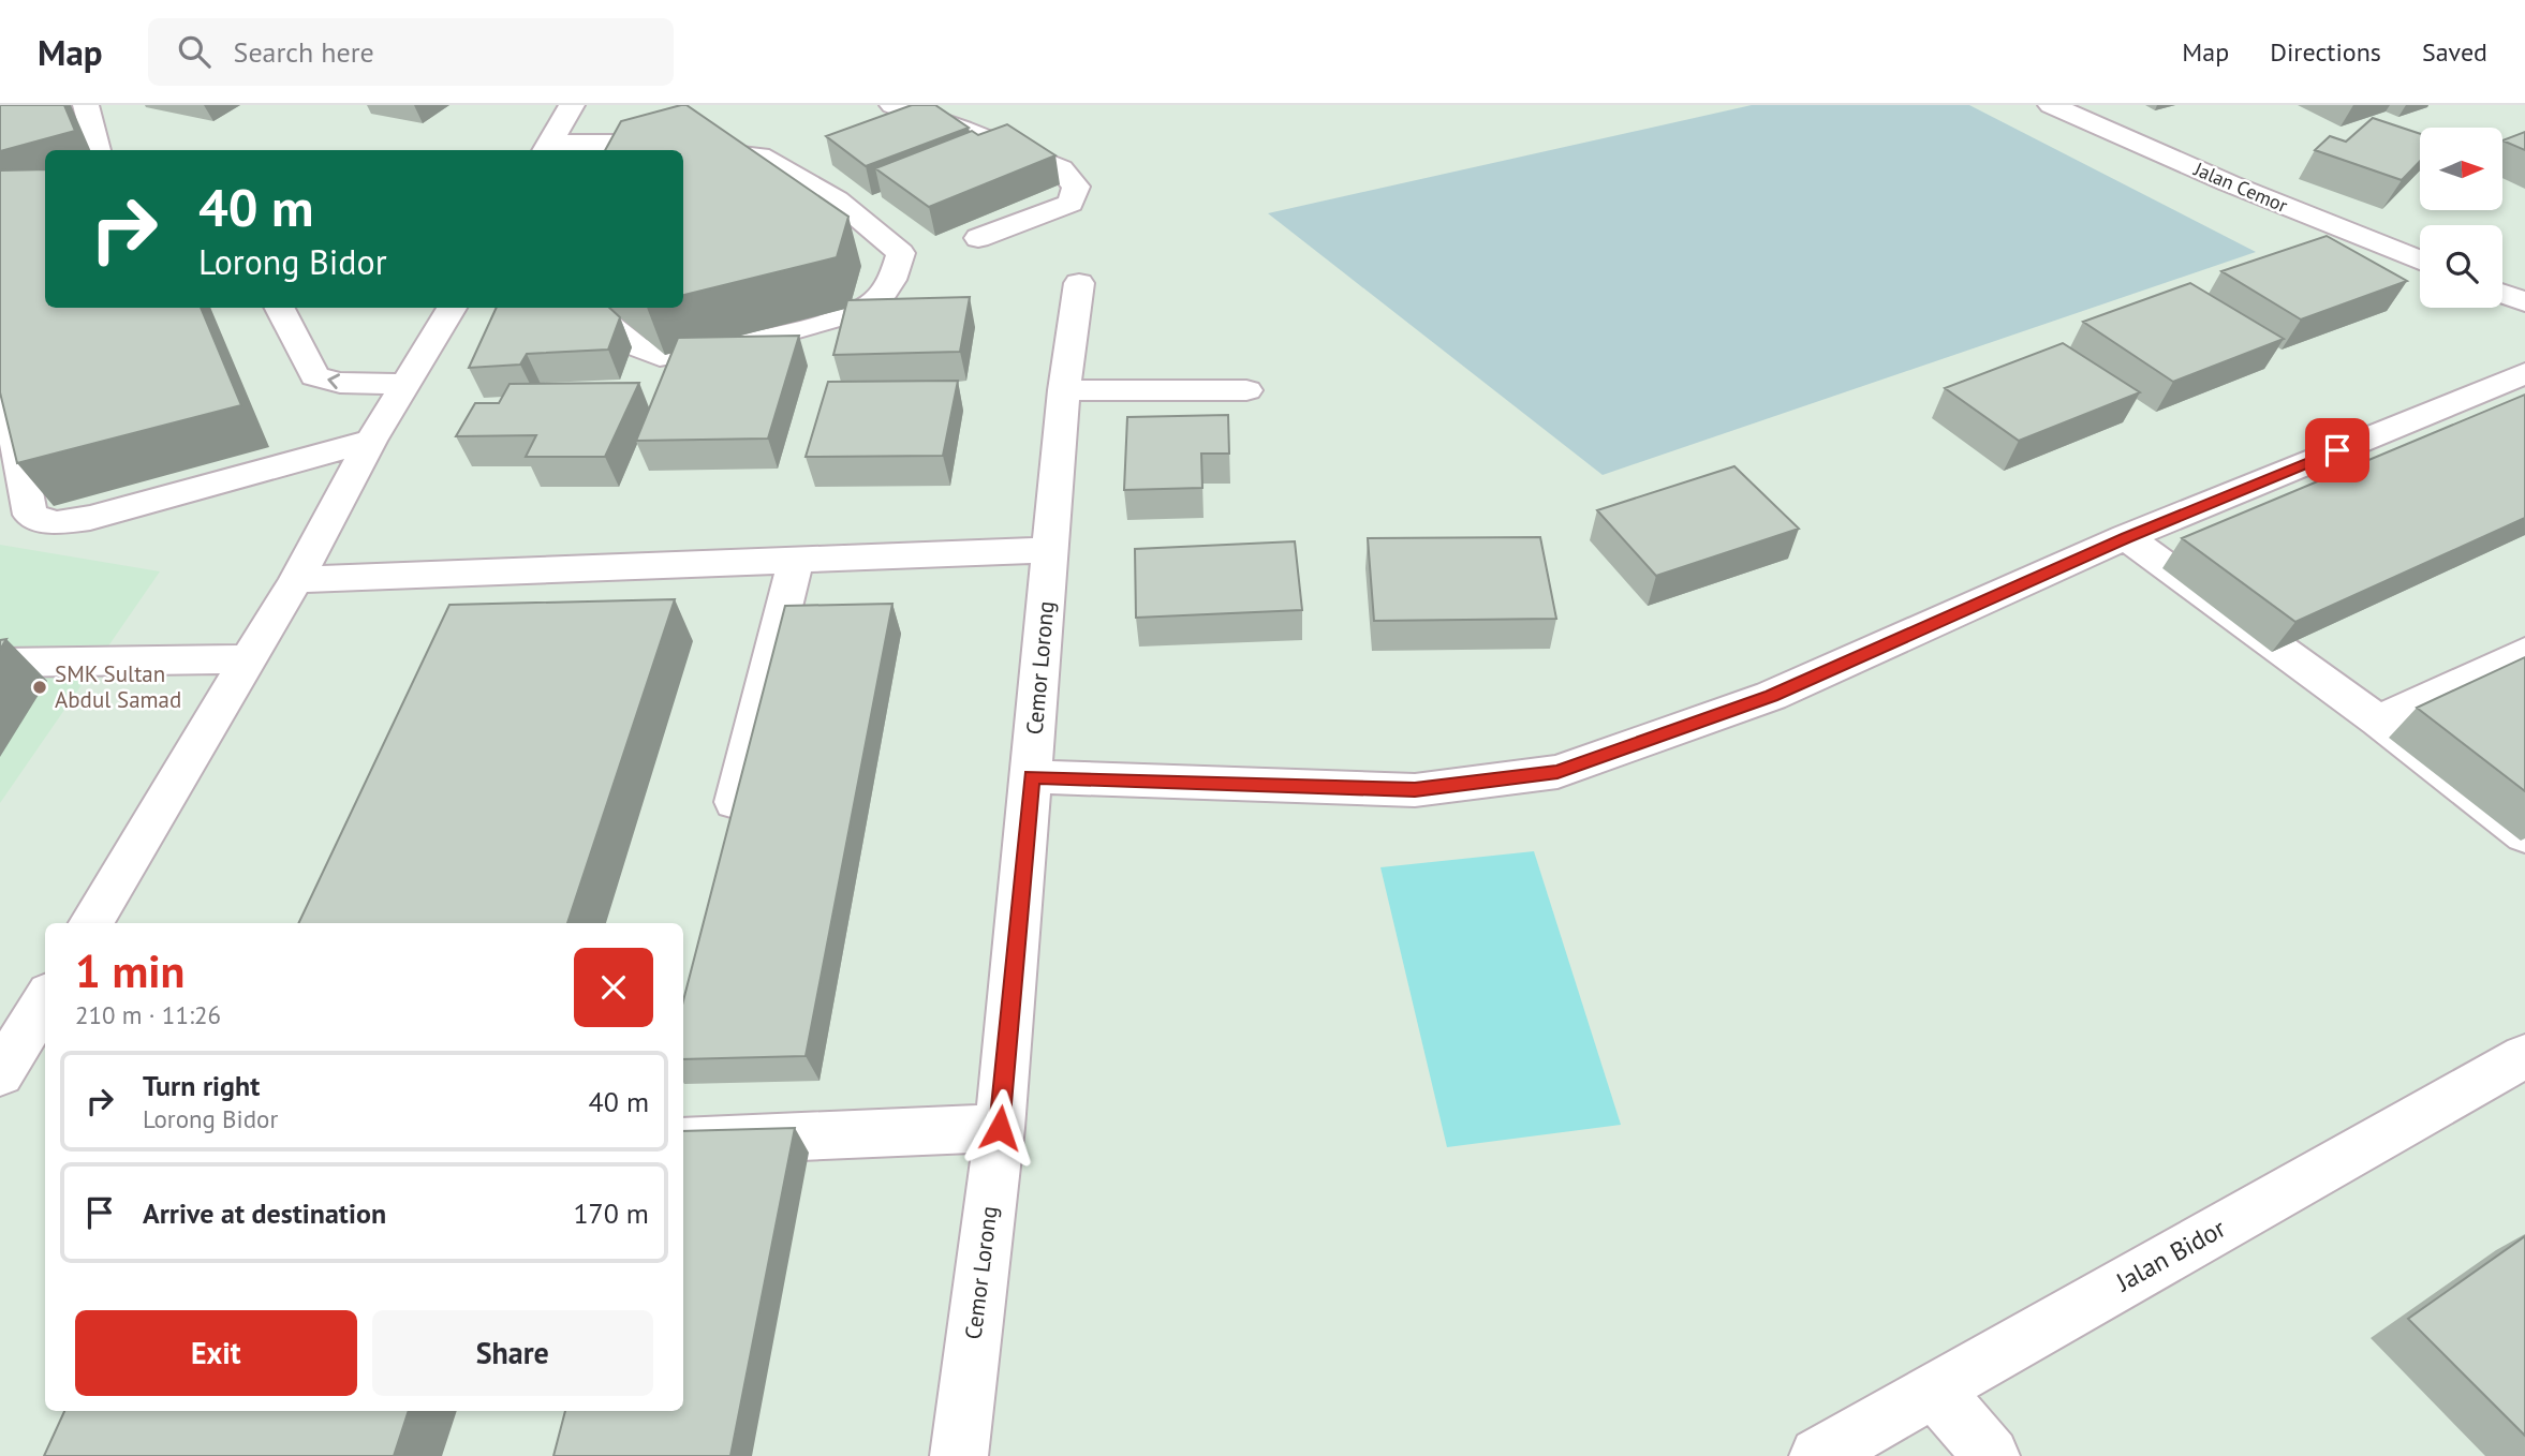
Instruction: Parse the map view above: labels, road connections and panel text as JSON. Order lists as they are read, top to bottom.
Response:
{
  "streets": {
    "street": ["Jalan Cemor", "Cemor Lorong", "Jalan Bidor"]
  },
  "places": ["SMK Sultan Abdul Samad"],
  "north": "right",
  "page": {
    "header": "Map",
    "search": "Search here",
    "nav": ["Map", "Directions", "Saved"],
    "turn": ["40 m", "Lorong Bidor"],
    "heading": ["1 min", "210 m · 11:26"],
    "list": [
      {
        "name": "Turn right",
        "note": "Lorong Bidor",
        "value": "40 m"
      },
      {
        "name": "Arrive at destination",
        "value": "170 m"
      }
    ],
    "buttons": ["Exit", "Share"]
  }
}
